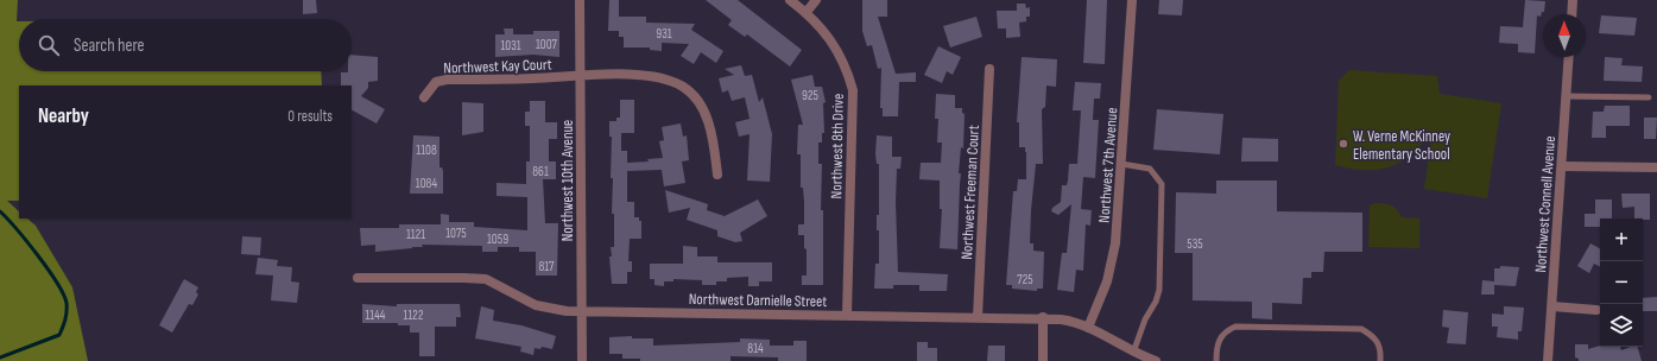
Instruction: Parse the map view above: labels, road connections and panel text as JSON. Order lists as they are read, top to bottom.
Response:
{
  "streets": {
    "street": [
      "Northwest Kay Court",
      "Northwest 8th Drive",
      "Northwest 7th Avenue",
      "Northwest 10th Avenue",
      "Northwest Freeman Court",
      "Northwest Connell Avenue",
      "Northwest Darnielle Street"
    ]
  },
  "crossings": [
    ["Northwest Kay Court", "Northwest 10th Avenue"],
    ["Northwest 8th Drive", "Northwest Darnielle Street"],
    ["Northwest 7th Avenue", "Northwest Darnielle Street"],
    ["Northwest 10th Avenue", "Northwest Darnielle Street"],
    ["Northwest Freeman Court", "Northwest Darnielle Street"]
  ],
  "places": ["W. Verne McKinney Elementary School"],
  "house_numbers": [
    "931",
    "1007",
    "1031",
    "925",
    "1108",
    "861",
    "1084",
    "1075",
    "1121",
    "1059",
    "535",
    "817",
    "725",
    "1144",
    "1122",
    "814"
  ],
  "north": "top",
  "page": {
    "search": "Search here",
    "heading": ["Nearby", "0 results"],
    "map_buttons": ["+", "−"]
  }
}
